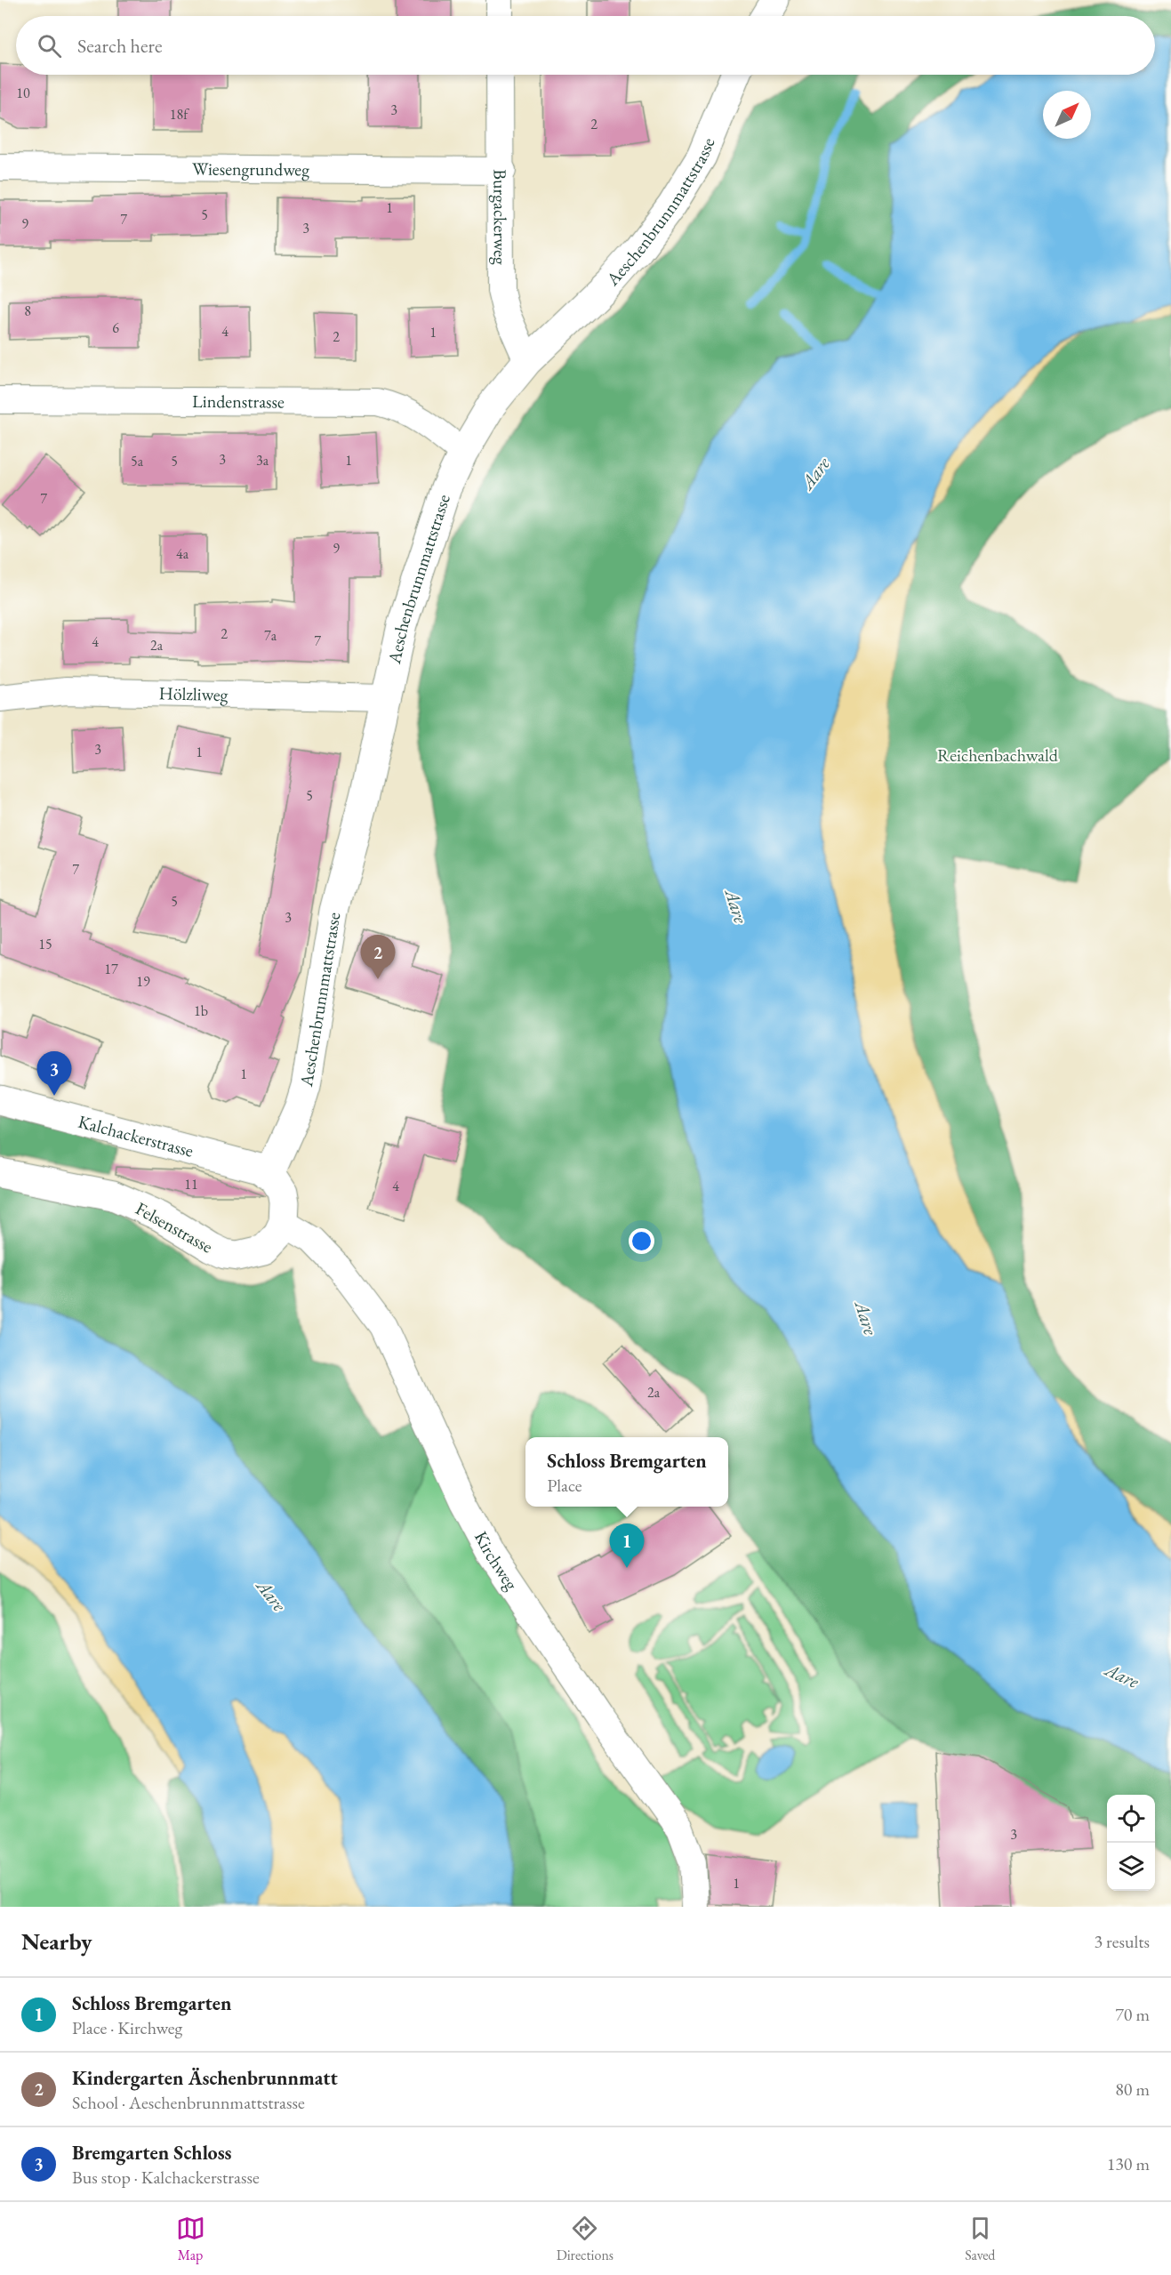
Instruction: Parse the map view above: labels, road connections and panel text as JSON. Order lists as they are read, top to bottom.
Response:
{
  "streets": {
    "street": [
      "Wiesengrundweg",
      "Aeschenbrunnmattstrasse",
      "Burgackerweg",
      "Lindenstrasse",
      "Hölzliweg",
      "Kalchackerstrasse",
      "Felsenstrasse",
      "Kirchweg"
    ]
  },
  "crossings": [
    ["Wiesengrundweg", "Burgackerweg"],
    ["Aeschenbrunnmattstrasse", "Burgackerweg"],
    ["Aeschenbrunnmattstrasse", "Lindenstrasse"],
    ["Aeschenbrunnmattstrasse", "Hölzliweg"],
    ["Aeschenbrunnmattstrasse", "Kalchackerstrasse"],
    ["Felsenstrasse", "Kirchweg"]
  ],
  "water": ["Aare"],
  "parks": ["Reichenbachwald"],
  "house_numbers": [
    "10",
    "3",
    "18f",
    "2",
    "1",
    "5",
    "7",
    "9",
    "3",
    "8",
    "6",
    "4",
    "1",
    "2",
    "3",
    "3a",
    "1",
    "5a",
    "5",
    "7",
    "9",
    "4a",
    "2",
    "7a",
    "7",
    "4",
    "2a",
    "3",
    "1",
    "5",
    "7",
    "5",
    "3",
    "15",
    "17",
    "19",
    "1b",
    "1",
    "11",
    "4",
    "2a",
    "3",
    "1"
  ],
  "north": "top right",
  "page": {
    "search": "Search here",
    "pins": ["2", "3", "1"],
    "popup": ["Schloss Bremgarten", "Place"],
    "heading": ["Nearby", "3 results"],
    "list": [
      {
        "mark": "1",
        "name": "Schloss Bremgarten",
        "note": "Place · Kirchweg",
        "value": "70 m"
      },
      {
        "mark": "2",
        "name": "Kindergarten Äschenbrunnmatt",
        "note": "School · Aeschenbrunnmattstrasse",
        "value": "80 m"
      },
      {
        "mark": "3",
        "name": "Bremgarten Schloss",
        "note": "Bus stop · Kalchackerstrasse",
        "value": "130 m"
      }
    ],
    "nav": ["Map", "Directions", "Saved"]
  }
}
